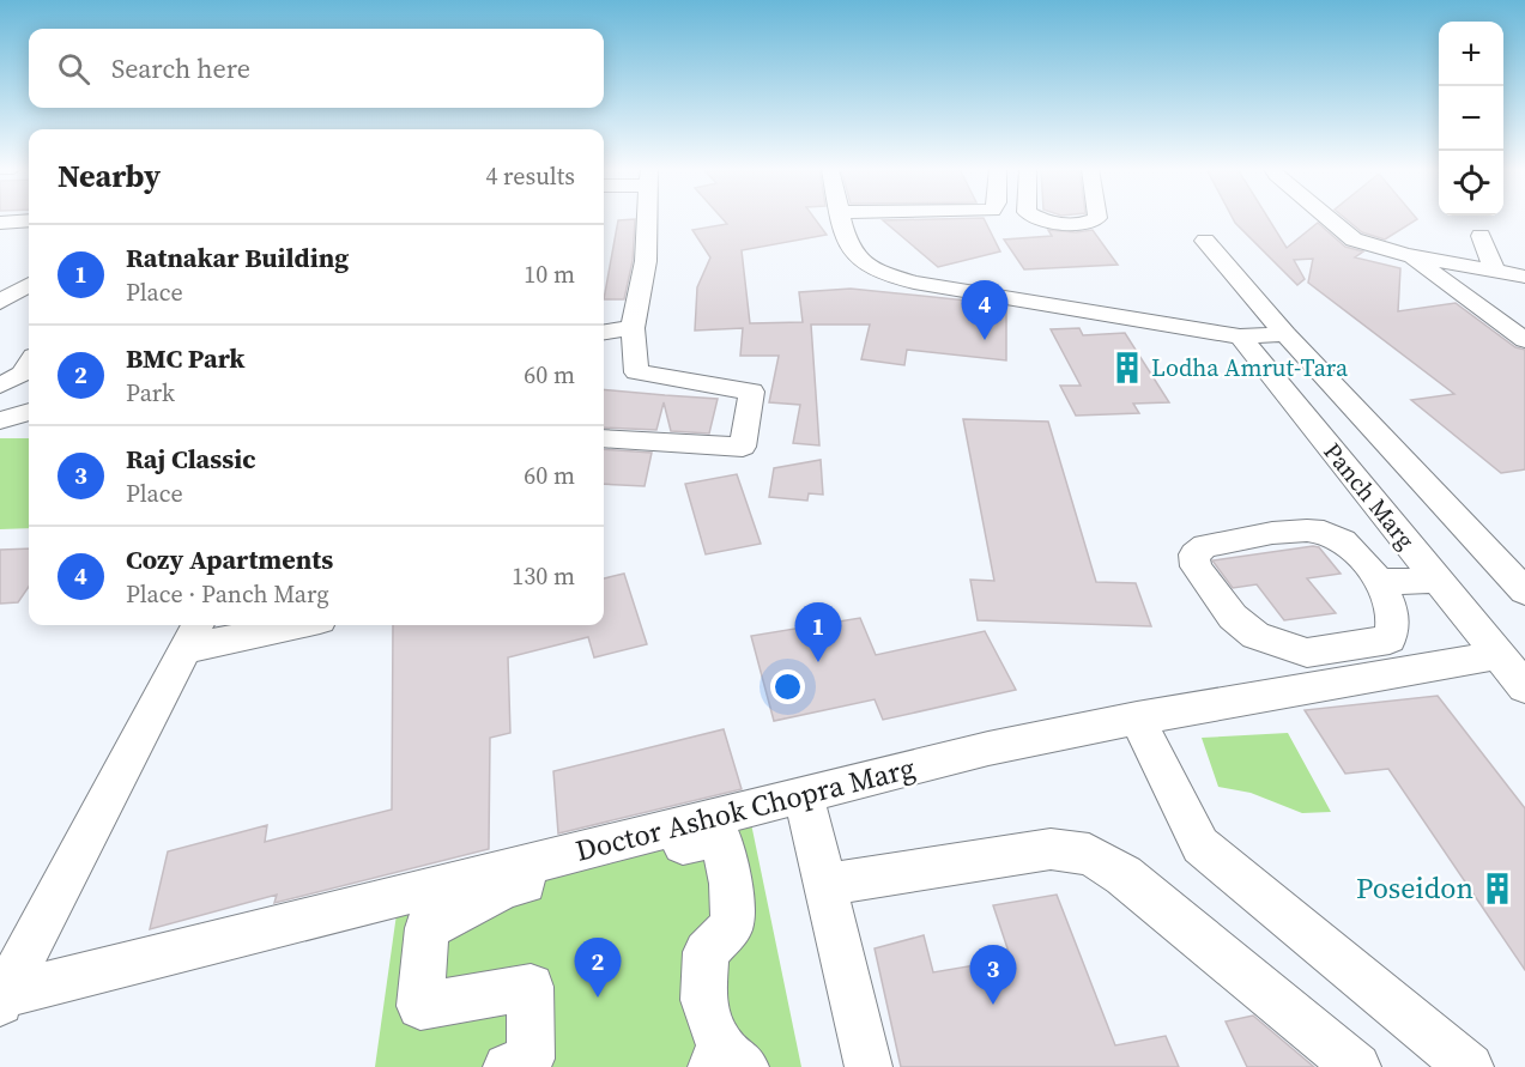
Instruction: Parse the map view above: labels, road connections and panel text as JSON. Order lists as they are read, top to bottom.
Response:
{
  "streets": {
    "street": ["Panch Marg", "Doctor Ashok Chopra Marg"]
  },
  "crossings": [
    ["Panch Marg", "Doctor Ashok Chopra Marg"]
  ],
  "places": {
    "building": ["Lodha Amrut-Tara", "Poseidon"]
  },
  "page": {
    "map_buttons": ["+", "−"],
    "search": "Search here",
    "heading": ["Nearby", "4 results"],
    "list": [
      {
        "mark": "1",
        "name": "Ratnakar Building",
        "note": "Place",
        "value": "10 m"
      },
      {
        "mark": "2",
        "name": "BMC Park",
        "note": "Park",
        "value": "60 m"
      },
      {
        "mark": "3",
        "name": "Raj Classic",
        "note": "Place",
        "value": "60 m"
      },
      {
        "mark": "4",
        "name": "Cozy Apartments",
        "note": "Place · Panch Marg",
        "value": "130 m"
      }
    ],
    "pins": [
      "4",
      "1",
      "2",
      "3"
    ]
  }
}
